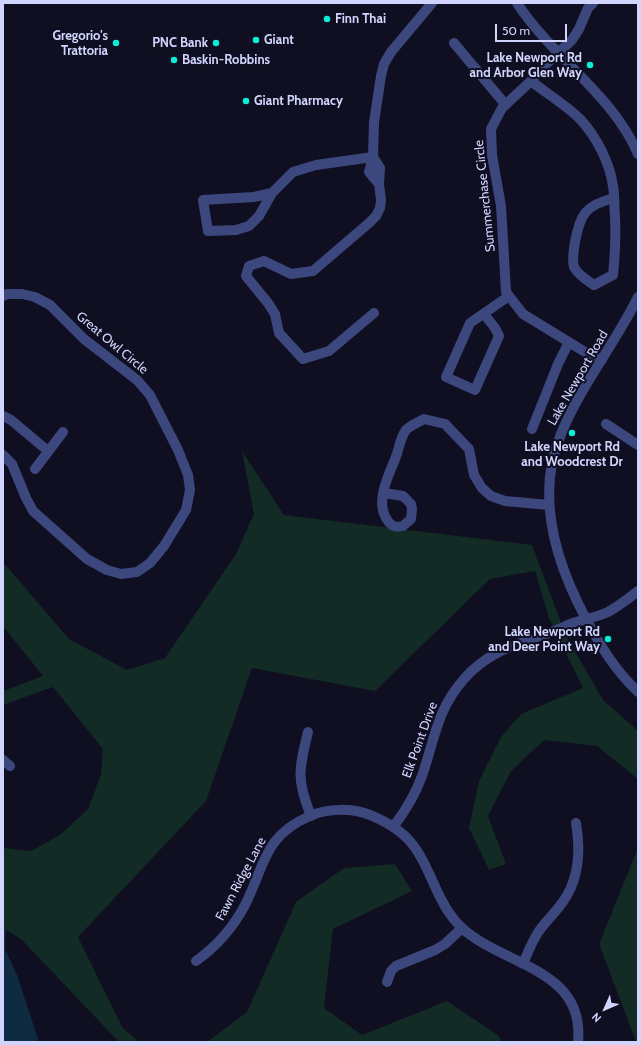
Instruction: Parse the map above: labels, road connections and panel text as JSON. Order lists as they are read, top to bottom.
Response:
{
  "streets": {
    "street": [
      "Summerchase Circle",
      "Great Owl Circle",
      "Lake Newport Road",
      "Elk Point Drive",
      "Fawn Ridge Lane"
    ]
  },
  "crossings": [
    ["Summerchase Circle", "Lake Newport Road"],
    ["Lake Newport Road", "Elk Point Drive"],
    ["Elk Point Drive", "Fawn Ridge Lane"]
  ],
  "places": [
    "Finn Thai",
    "Giant",
    "Gregorio's Trattoria",
    "PNC Bank",
    "Baskin-Robbins",
    "Lake Newport Rd and Arbor Glen Way",
    "Giant Pharmacy",
    "Lake Newport Rd and Woodcrest Dr",
    "Lake Newport Rd and Deer Point Way"
  ],
  "scale_bar": "50 m",
  "north": "bottom left"
}
